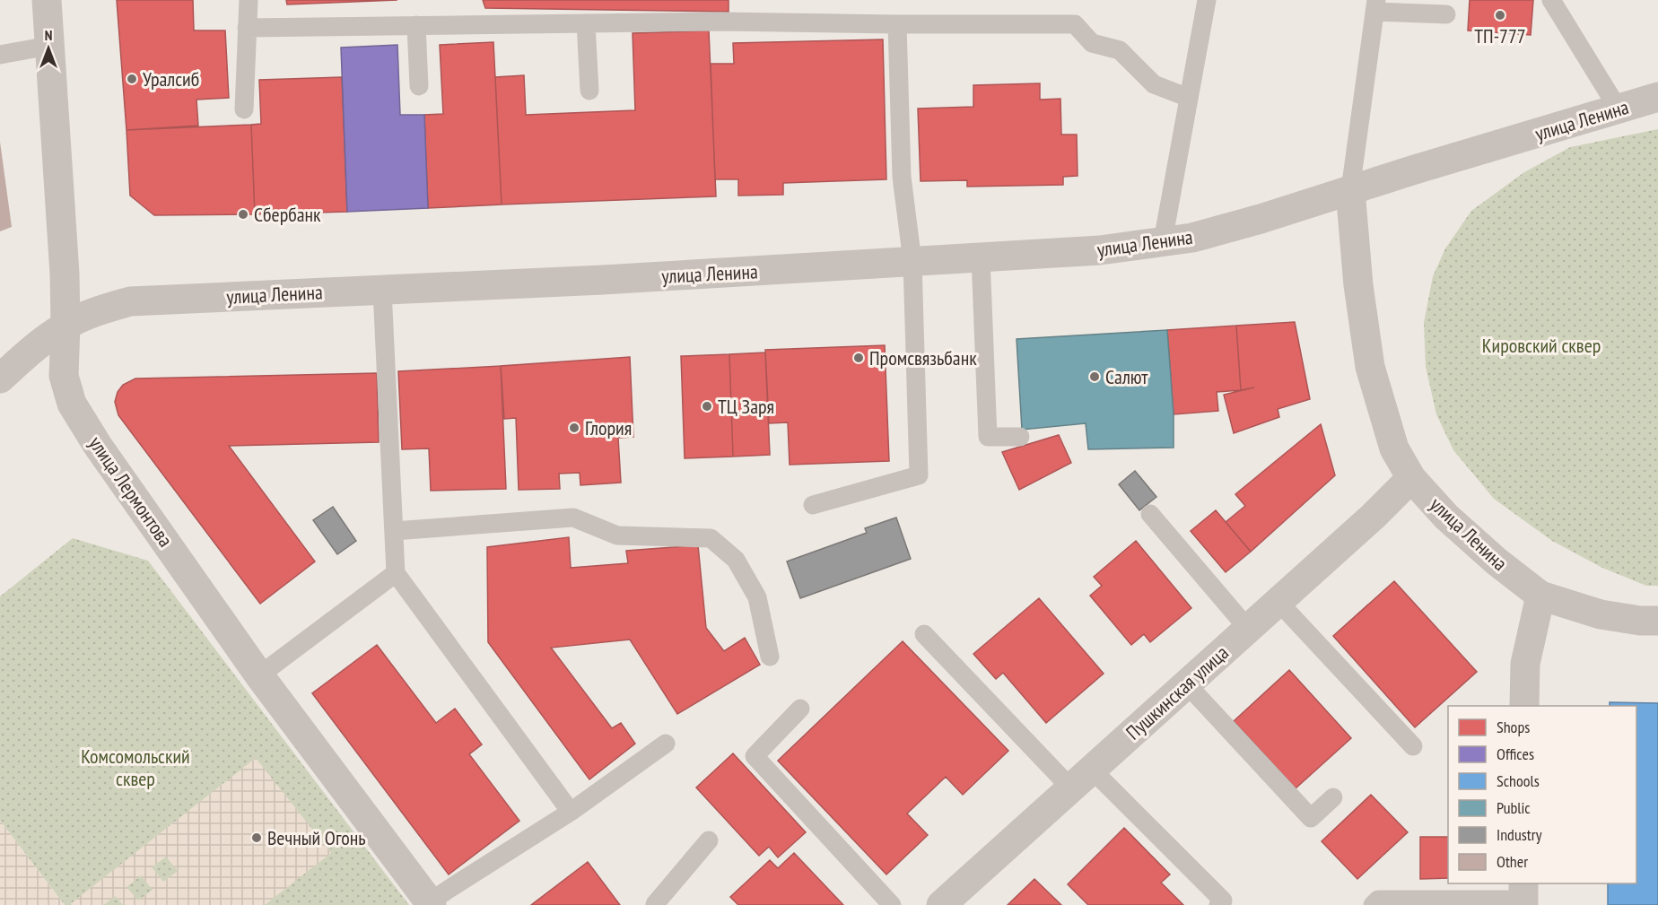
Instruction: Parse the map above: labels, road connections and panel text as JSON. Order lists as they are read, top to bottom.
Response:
{
  "streets": {
    "street": ["улица Ленина", "улица Лермонтова", "Пушкинская улица"]
  },
  "crossings": [
    ["улица Ленина", "улица Лермонтова"],
    ["улица Ленина", "Пушкинская улица"]
  ],
  "parks": ["Кировский сквер", "Комсомольский сквер"],
  "places": [
    "ТП-777",
    "Уралсиб",
    "Сбербанк",
    "Промсвязьбанк",
    "Салют",
    "ТЦ Заря",
    "Глория",
    "Вечный Огонь"
  ],
  "legend": [
    "Shops",
    "Offices",
    "Schools",
    "Public",
    "Industry",
    "Other"
  ],
  "north": "top"
}
